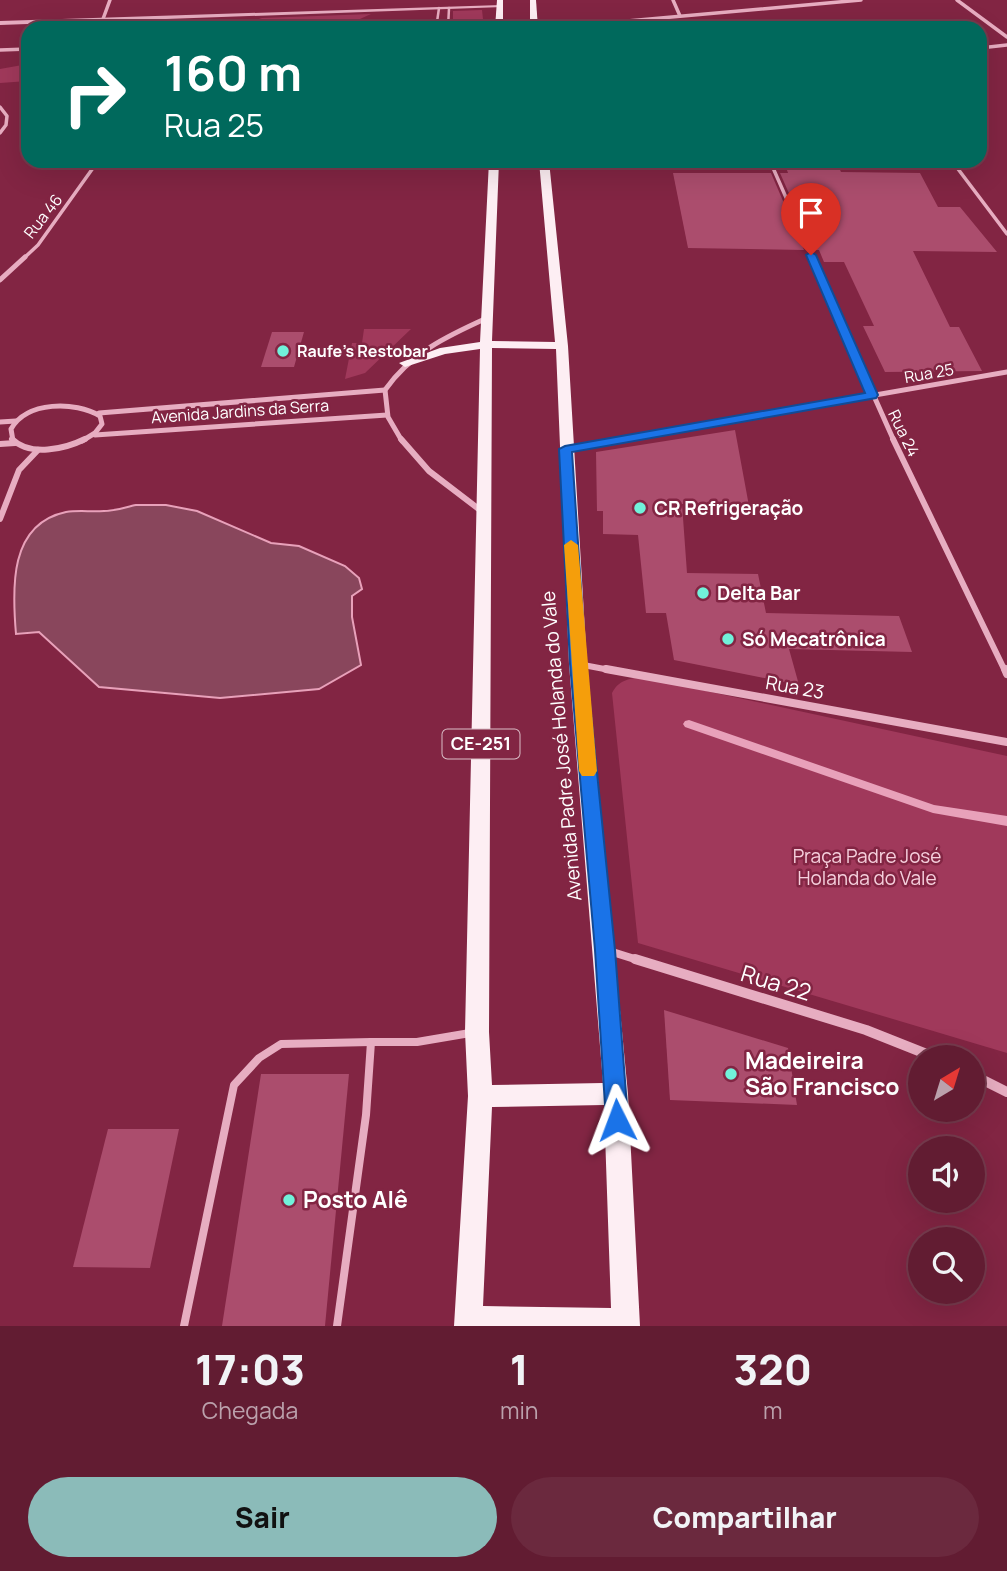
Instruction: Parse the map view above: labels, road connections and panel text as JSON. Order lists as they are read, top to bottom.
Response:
{
  "streets": {
    "main road": ["CE-251", "Avenida Padre José Holanda do Vale"],
    "street": [
      "Rua 46",
      "Rua 25",
      "Avenida Jardins da Serra",
      "Rua 24",
      "Rua 23",
      "Rua 22"
    ]
  },
  "crossings": [
    ["Rua 25", "Rua 24"],
    ["Rua 25", "Avenida Padre José Holanda do Vale"],
    ["Rua 23", "Avenida Padre José Holanda do Vale"],
    ["Avenida Padre José Holanda do Vale", "Rua 22"]
  ],
  "parks": ["Praça Padre José Holanda do Vale"],
  "places": [
    "Raufe's Restobar",
    "CR Refrigeração",
    "Delta Bar",
    "Só Mecatrônica",
    "Madeireira São Francisco",
    "Posto Alê"
  ],
  "north": "top right",
  "page": {
    "turn": ["160 m", "Rua 25"],
    "eta": [
      "17:03",
      "Chegada",
      "1",
      "min",
      "320",
      "m"
    ],
    "buttons": ["Sair", "Compartilhar"]
  }
}
